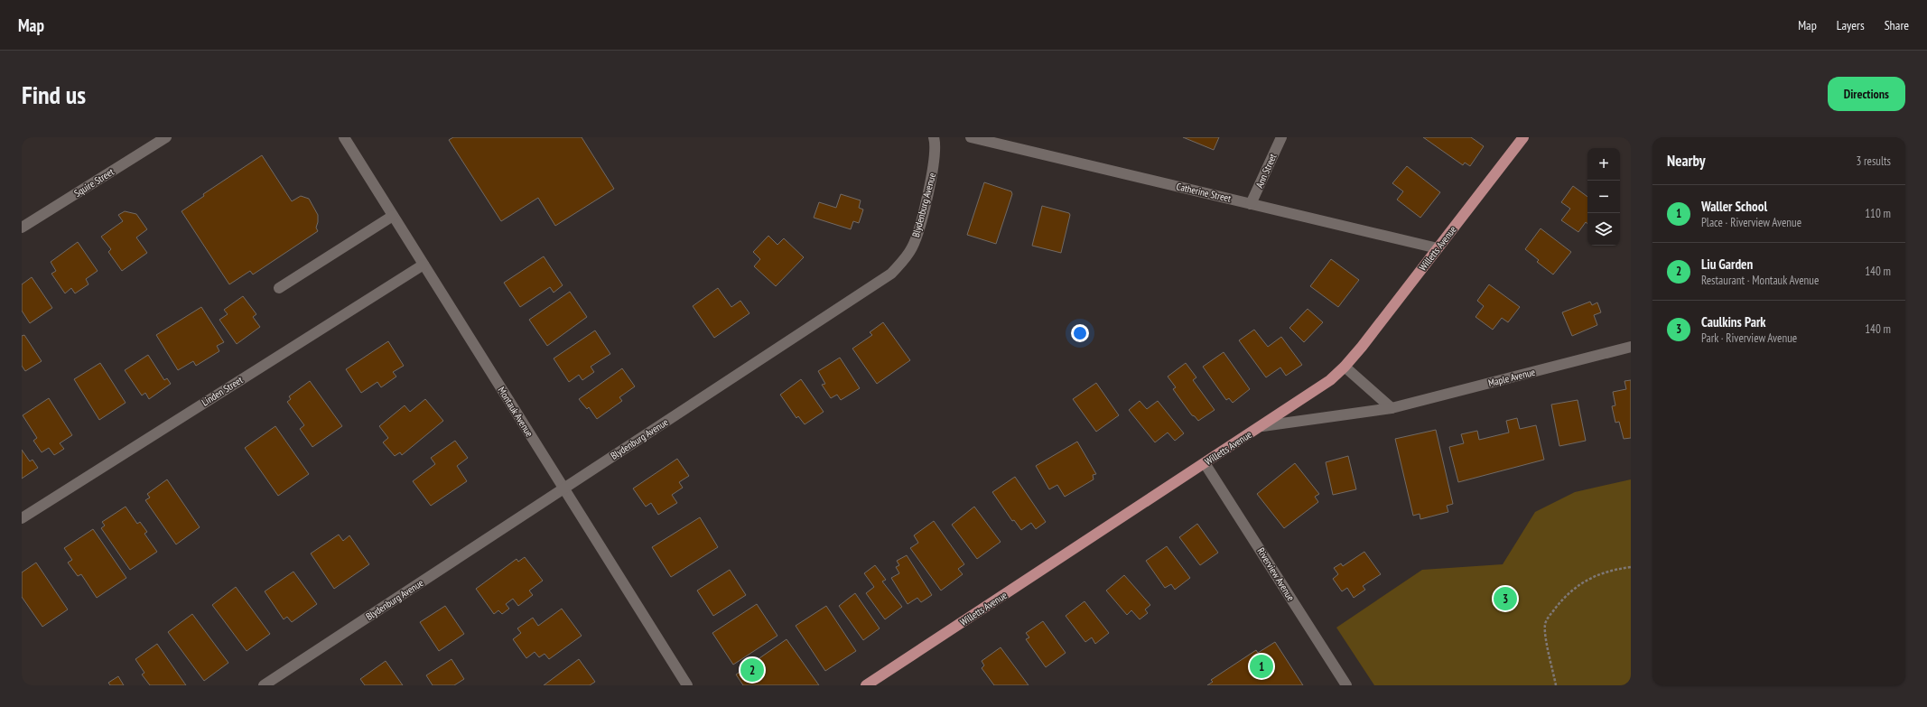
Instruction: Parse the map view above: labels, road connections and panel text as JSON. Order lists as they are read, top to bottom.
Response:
{
  "streets": {
    "main road": ["Willetts Avenue"],
    "street": [
      "Ann Street",
      "Squire Street",
      "Catherine Street",
      "Blydenburg Avenue",
      "Maple Avenue",
      "Linden Street",
      "Montauk Avenue",
      "Riverview Avenue"
    ]
  },
  "crossings": [
    ["Ann Street", "Catherine Street"],
    ["Catherine Street", "Willetts Avenue"],
    ["Blydenburg Avenue", "Montauk Avenue"],
    ["Willetts Avenue", "Maple Avenue"],
    ["Willetts Avenue", "Riverview Avenue"],
    ["Linden Street", "Montauk Avenue"]
  ],
  "page": {
    "header": "Map",
    "nav": ["Map", "Layers", "Share"],
    "buttons": "Directions",
    "title": "Find us",
    "heading": ["Nearby", "3 results"],
    "map_buttons": ["+", "−"],
    "list": [
      {
        "mark": "1",
        "name": "Waller School",
        "note": "Place · Riverview Avenue",
        "value": "110 m"
      },
      {
        "mark": "2",
        "name": "Liu Garden",
        "note": "Restaurant · Montauk Avenue",
        "value": "140 m"
      },
      {
        "mark": "3",
        "name": "Caulkins Park",
        "note": "Park · Riverview Avenue",
        "value": "140 m"
      }
    ],
    "pins": ["3", "1", "2"]
  }
}
